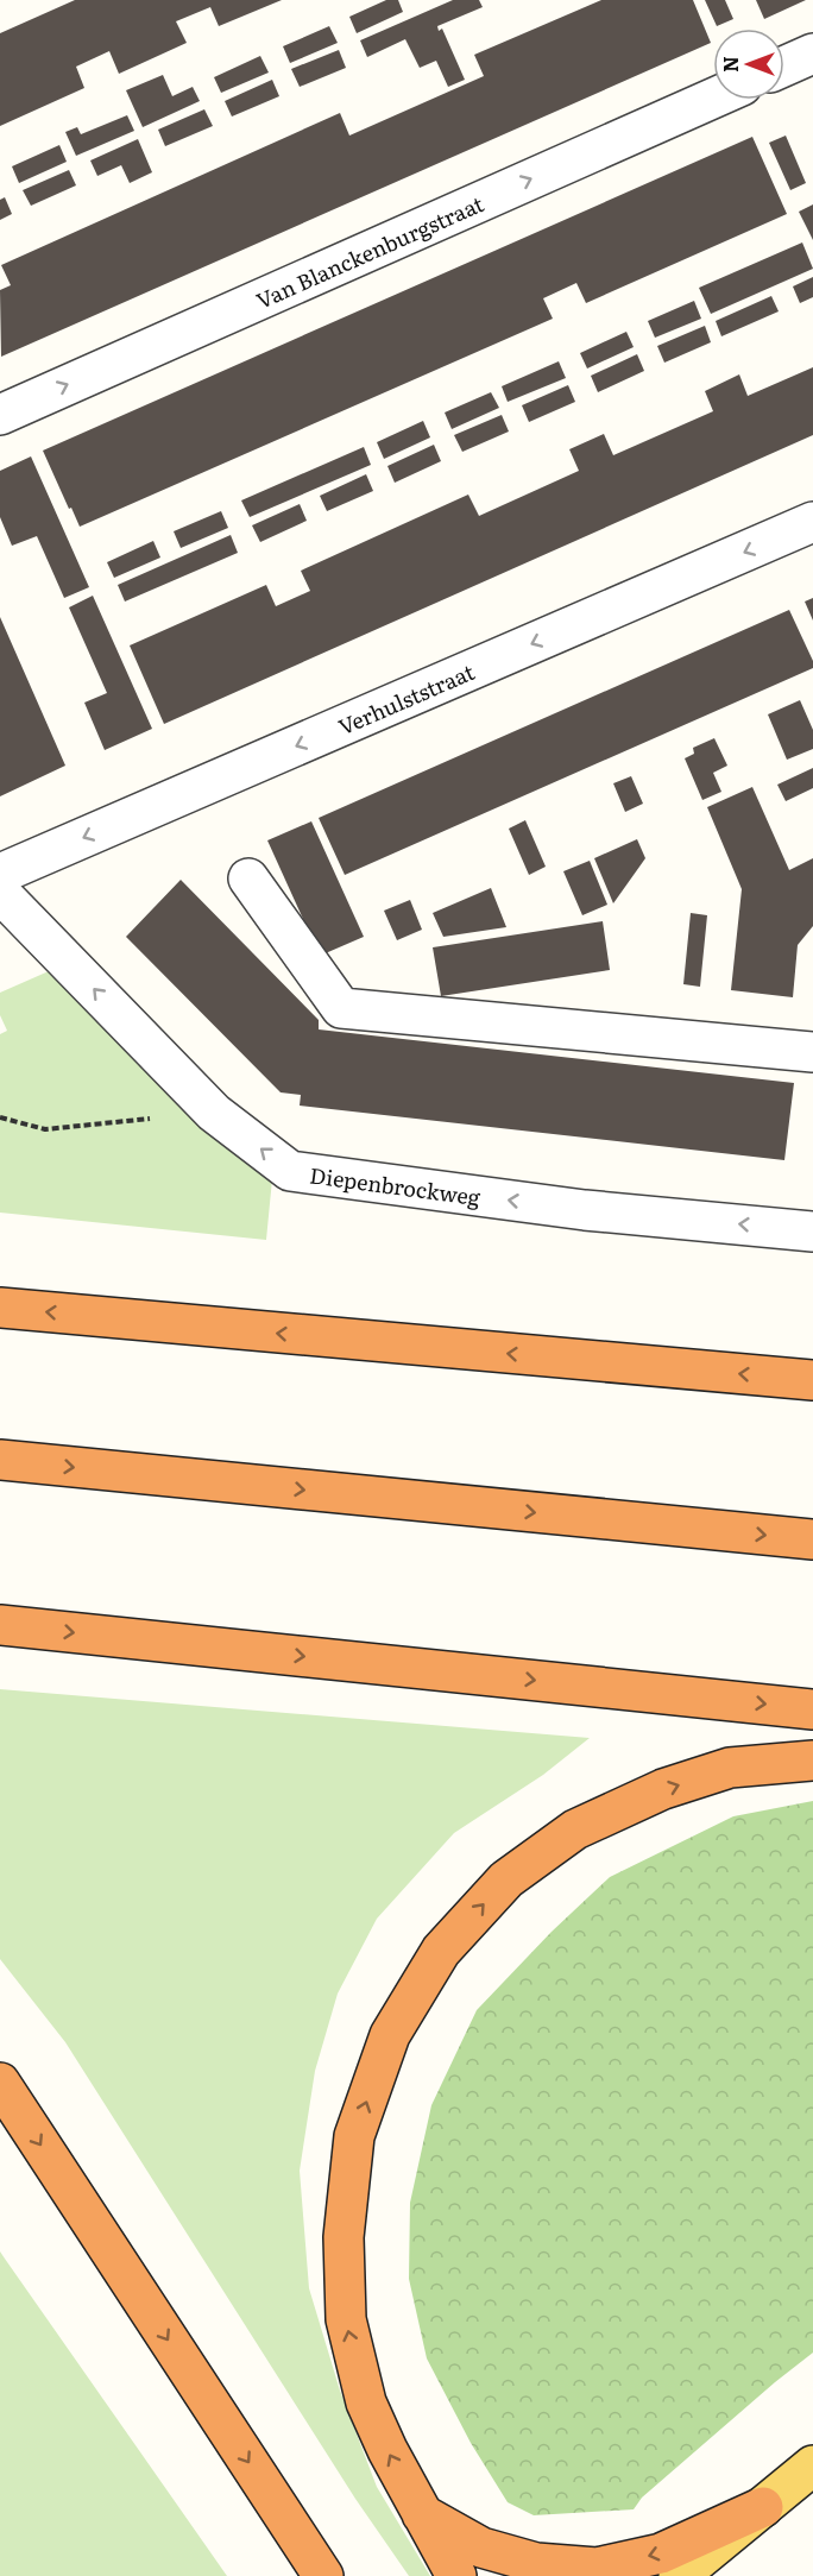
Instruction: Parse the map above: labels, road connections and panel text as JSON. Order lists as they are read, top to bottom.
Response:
{
  "streets": {
    "street": ["Van Blanckenburgstraat", "Verhulststraat", "Diepenbrockweg"]
  },
  "one_way": ["Van Blanckenburgstraat", "Verhulststraat"],
  "north": "left"
}
